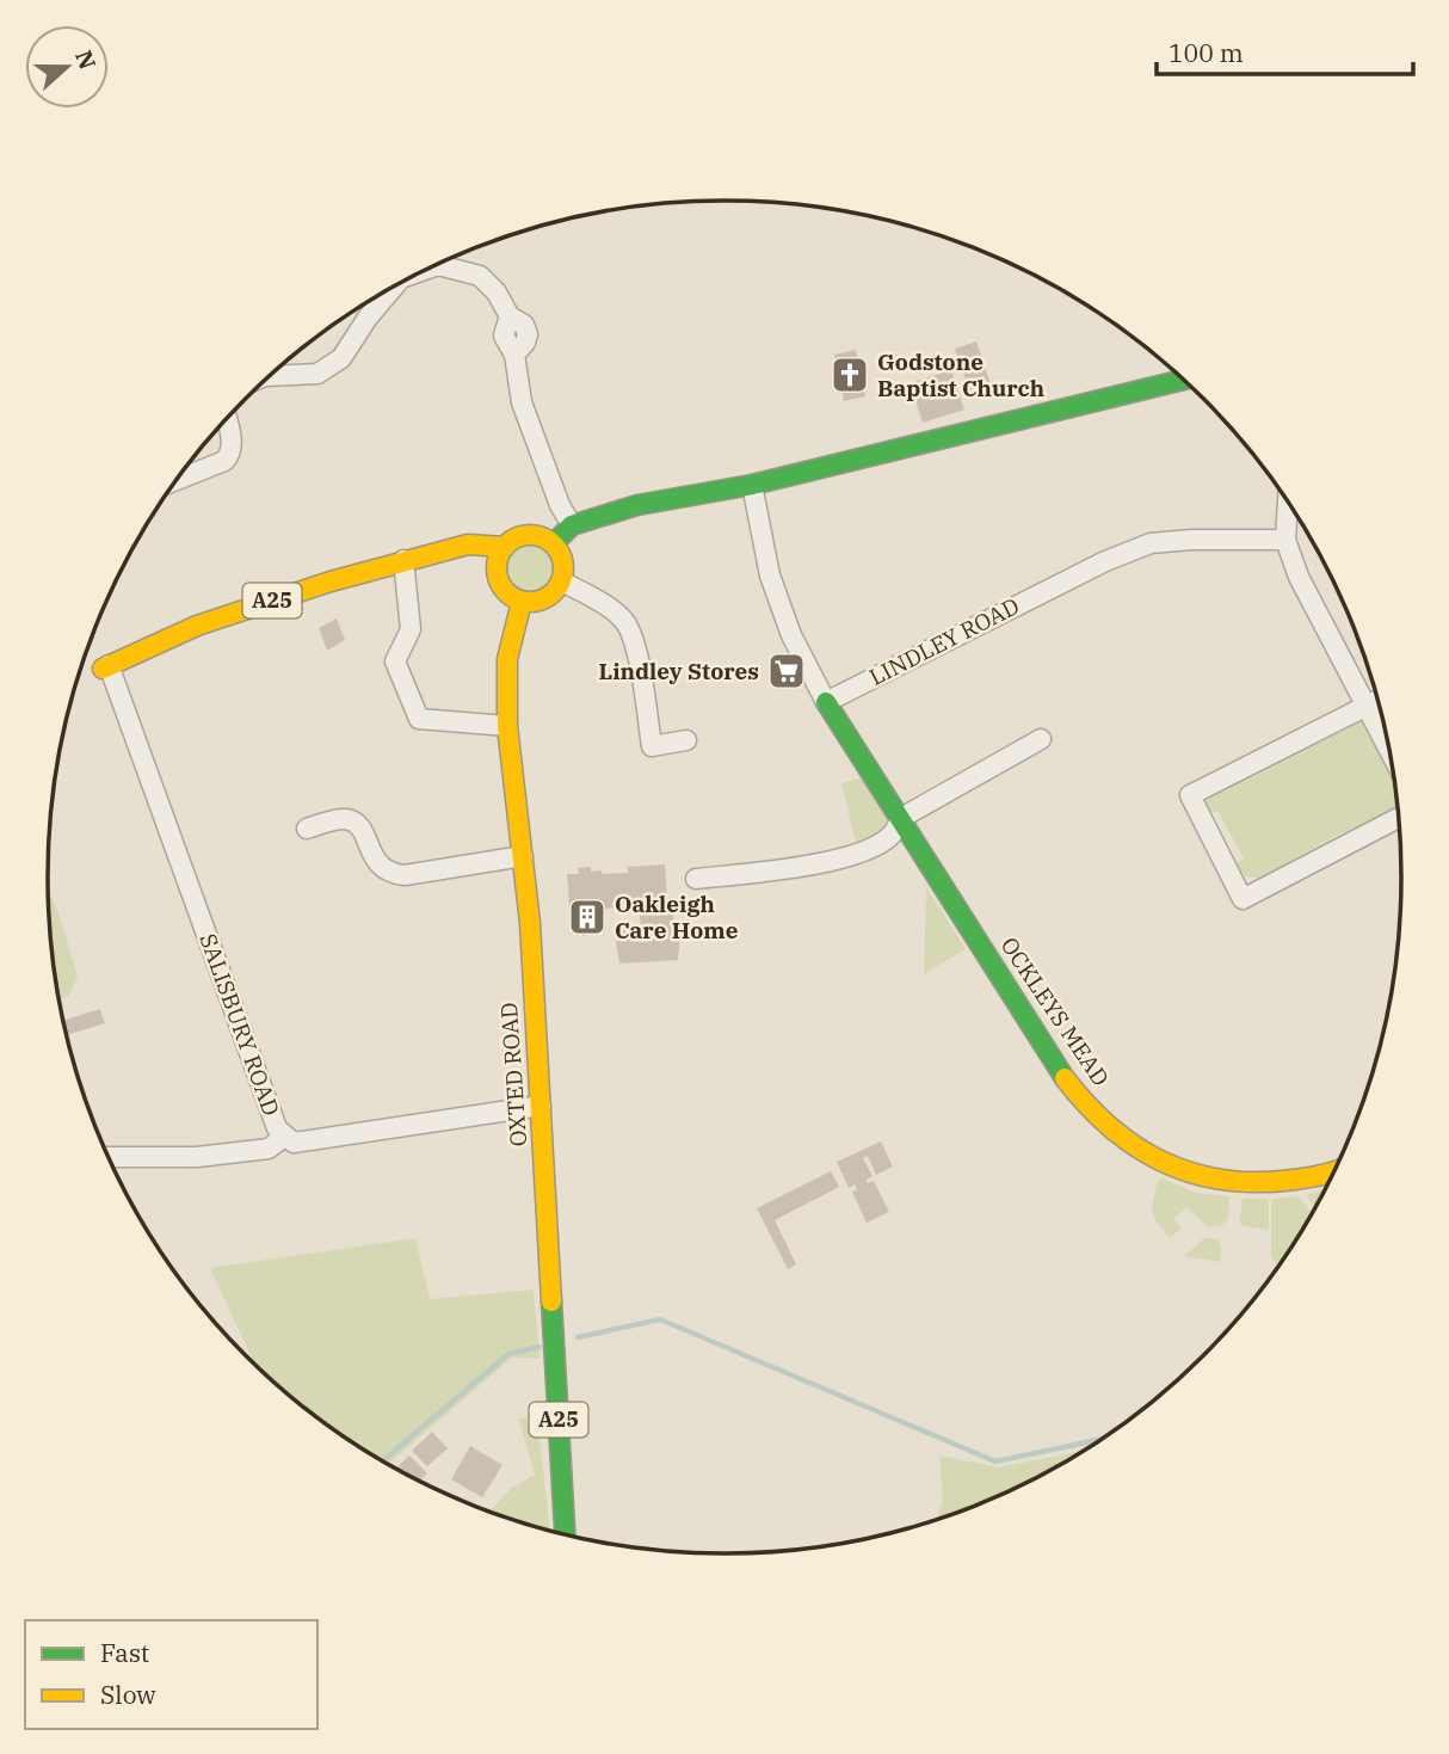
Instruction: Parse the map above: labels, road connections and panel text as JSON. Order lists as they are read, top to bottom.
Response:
{
  "streets": {
    "main road": ["A25", "OCKLEYS MEAD", "OXTED ROAD"],
    "street": ["LINDLEY ROAD", "SALISBURY ROAD"]
  },
  "crossings": [
    ["A25", "SALISBURY ROAD"],
    ["A25", "OXTED ROAD"],
    ["LINDLEY ROAD", "OCKLEYS MEAD"],
    ["SALISBURY ROAD", "OXTED ROAD"]
  ],
  "places": {
    "church": ["Godstone Baptist Church"],
    "supermarket": ["Lindley Stores"],
    "building": ["Oakleigh Care Home"]
  },
  "legend": ["Fast", "Slow"],
  "scale_bar": "100 m",
  "north": "right"
}
